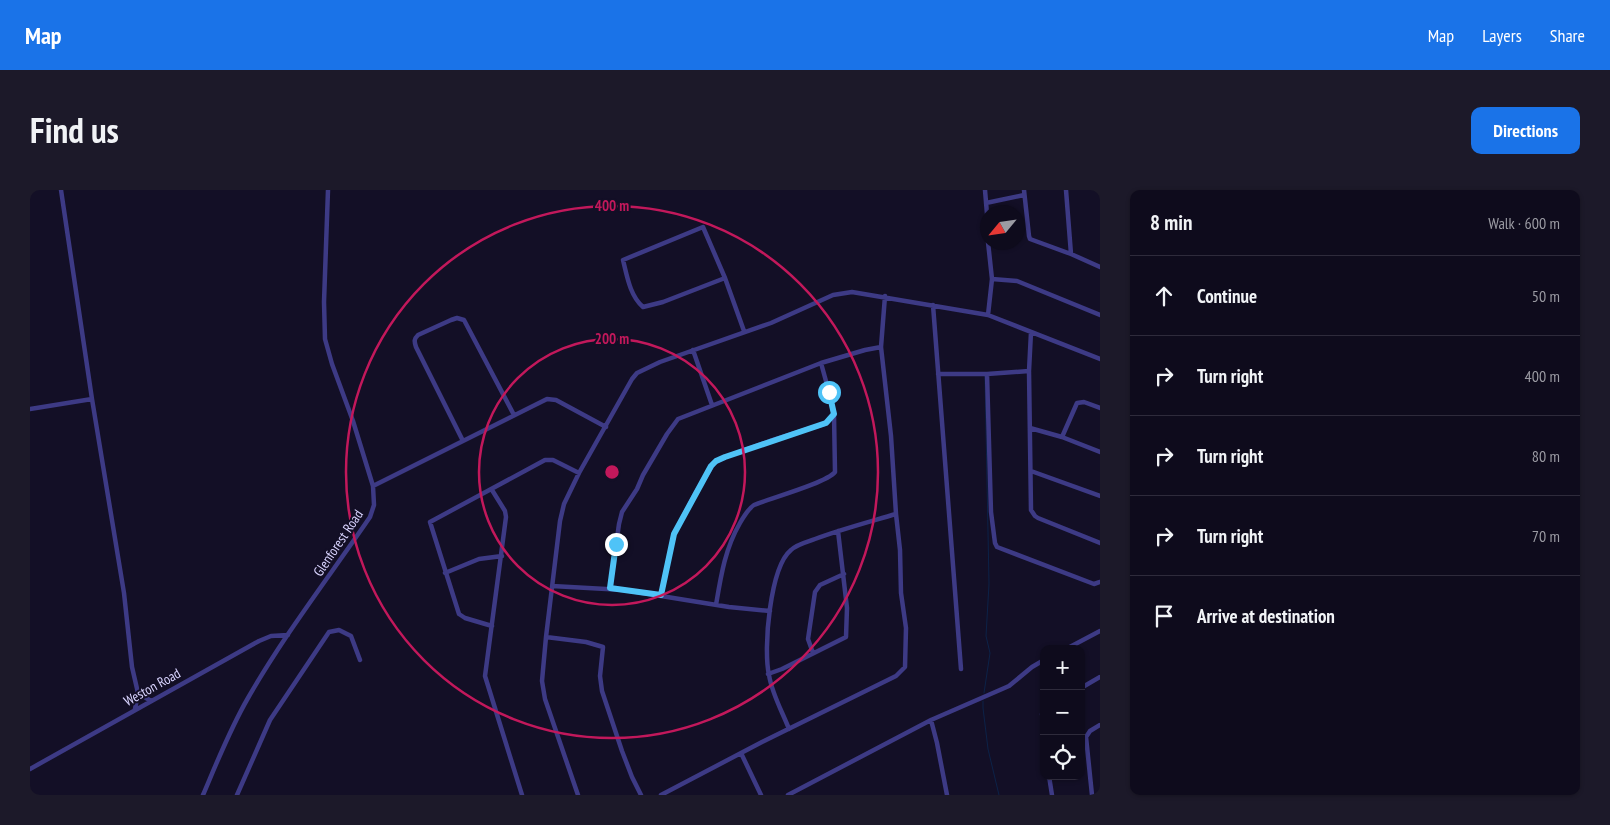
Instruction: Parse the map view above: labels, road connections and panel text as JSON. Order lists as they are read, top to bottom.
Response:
{
  "streets": {
    "street": ["Glenforest Road", "Weston Road"]
  },
  "crossings": [
    ["Glenforest Road", "Weston Road"]
  ],
  "north": "bottom left",
  "page": {
    "header": "Map",
    "nav": ["Map", "Layers", "Share"],
    "title": "Find us",
    "buttons": "Directions",
    "heading": ["8 min", "Walk · 600 m"],
    "list": [
      ["Continue", "50 m"],
      ["Turn right", "400 m"],
      ["Turn right", "80 m"],
      ["Turn right", "70 m"],
      "Arrive at destination"
    ],
    "map_buttons": ["+", "−"]
  },
  "rings": ["400 m", "200 m"]
}
